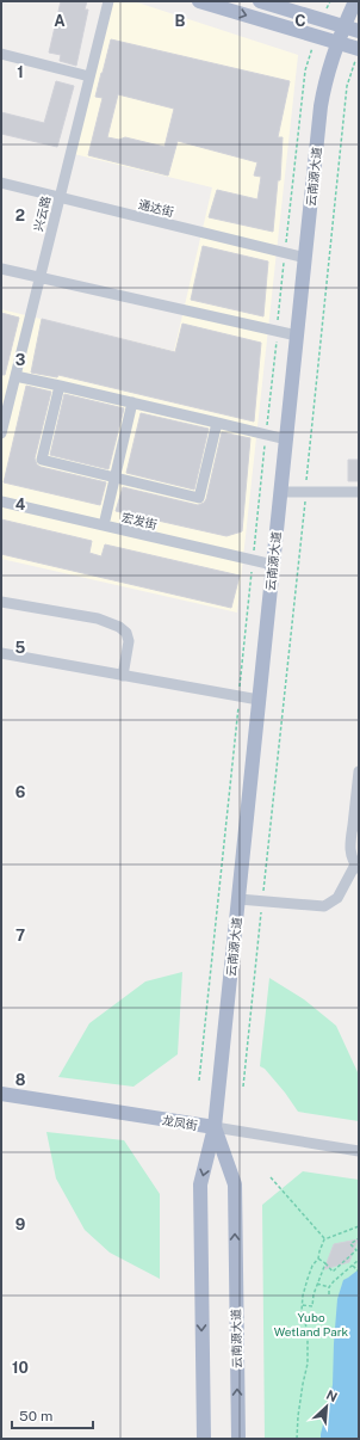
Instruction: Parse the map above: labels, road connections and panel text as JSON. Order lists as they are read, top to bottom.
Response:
{
  "streets": {
    "main road": ["云南源大道", "龙凤街"],
    "street": ["通达街", "兴云路", "宏发街"]
  },
  "crossings": [
    ["云南源大道", "通达街"],
    ["云南源大道", "宏发街"],
    ["云南源大道", "龙凤街"],
    ["通达街", "兴云路"]
  ],
  "parks": ["Yubo Wetland Park"],
  "scale_bar": "50 m",
  "north": "top right",
  "grid": {
    "columns": ["A", "B", "C"],
    "rows": [
      "1",
      "2",
      "3",
      "4",
      "5",
      "6",
      "7",
      "8",
      "9",
      "10"
    ]
  }
}
